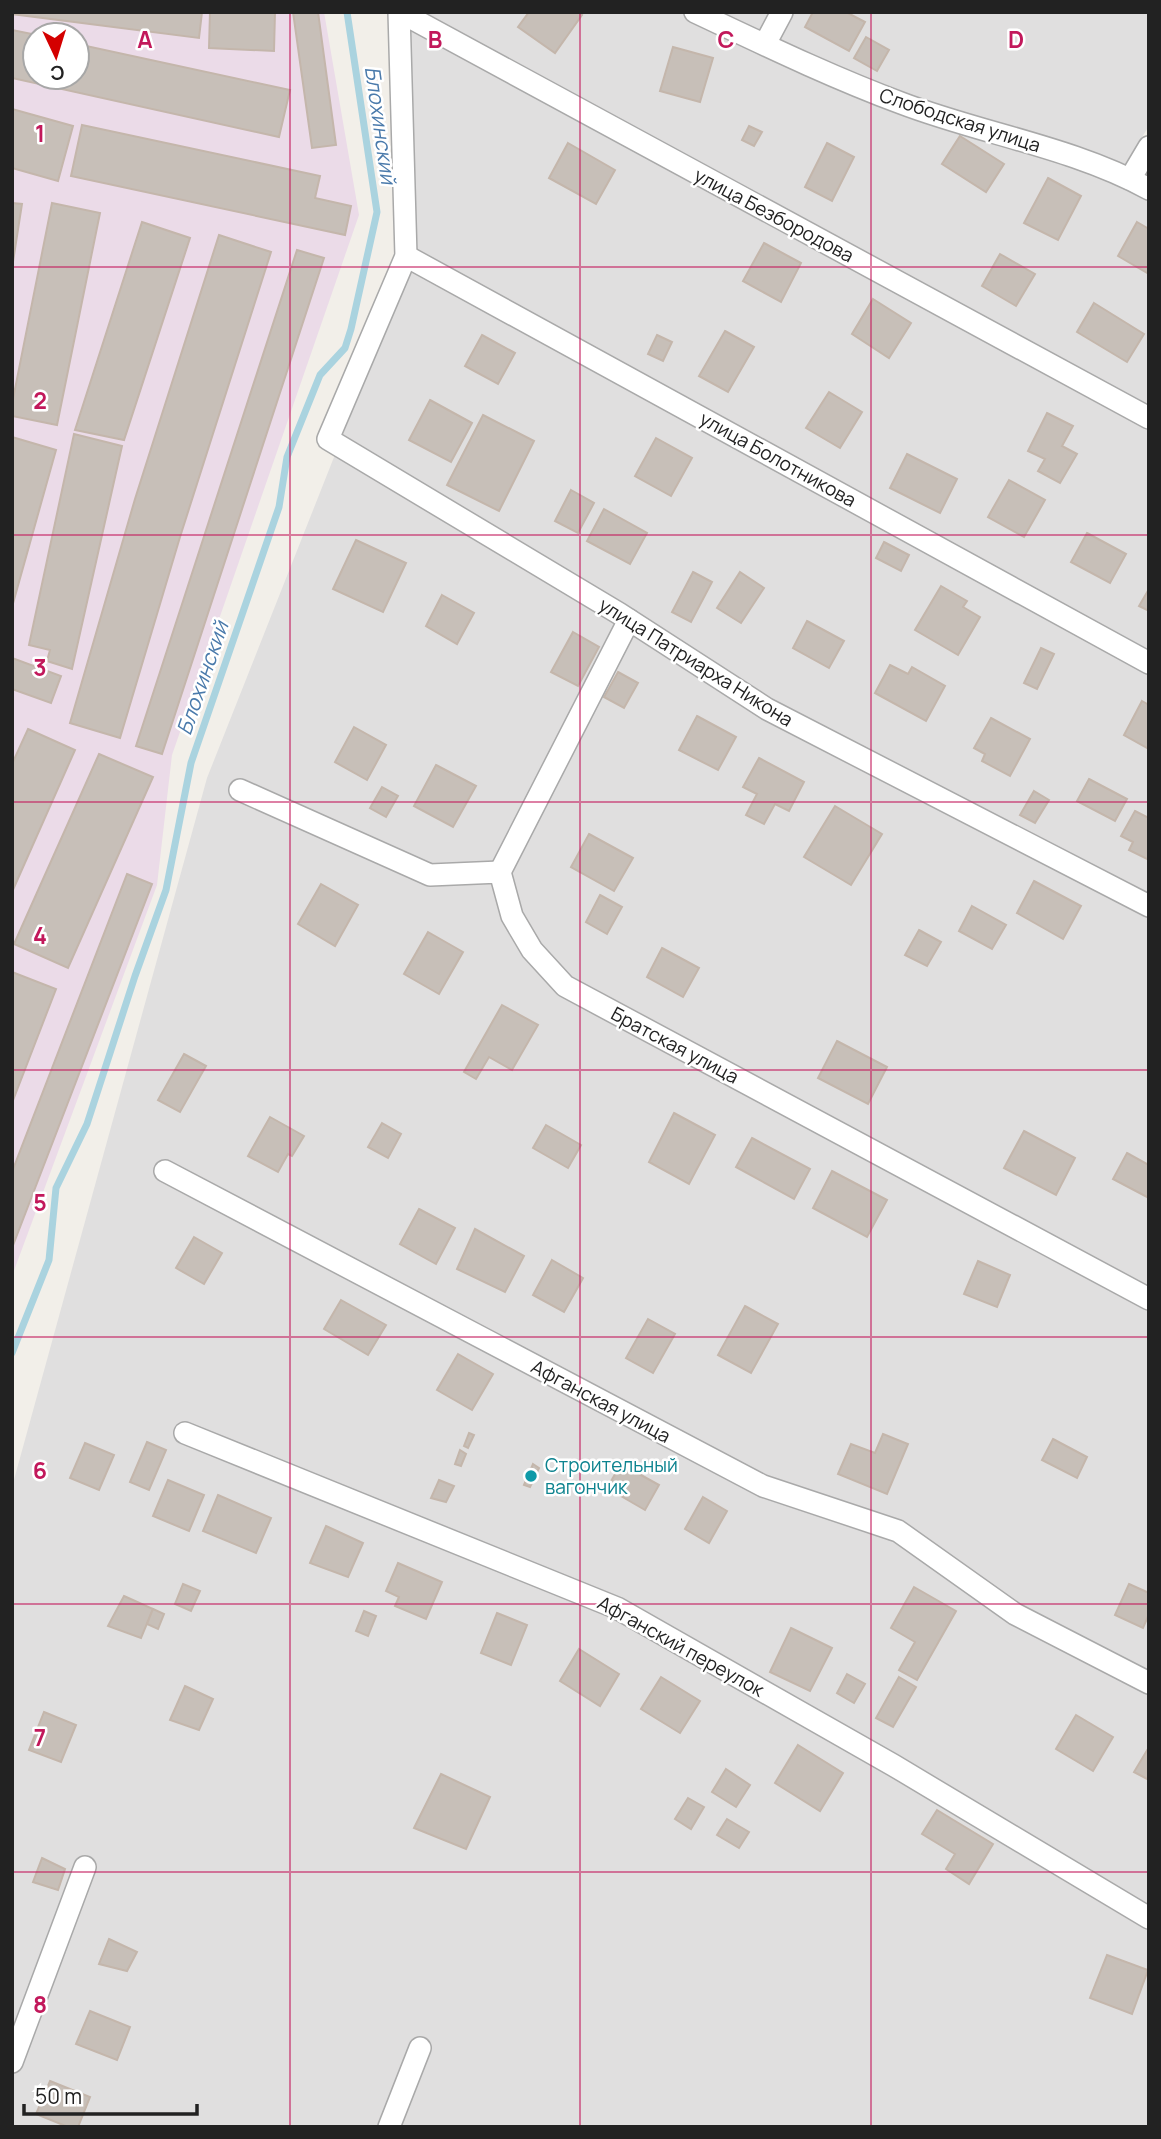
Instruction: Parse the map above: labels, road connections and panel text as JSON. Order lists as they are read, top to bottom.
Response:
{
  "streets": {
    "street": [
      "Слободская улица",
      "улица Безбородова",
      "улица Болотникова",
      "улица Патриарха Никона",
      "Братская улица",
      "Афганская улица",
      "Афганский переулок"
    ]
  },
  "crossings": [
    ["улица Болотникова", "улица Патриарха Никона"]
  ],
  "water": ["Блохинский"],
  "places": ["Строительный вагончик"],
  "scale_bar": "50 m",
  "north": "bottom",
  "grid": {
    "columns": [
      "A",
      "B",
      "C",
      "D"
    ],
    "rows": [
      "1",
      "2",
      "3",
      "4",
      "5",
      "6",
      "7",
      "8"
    ]
  }
}
